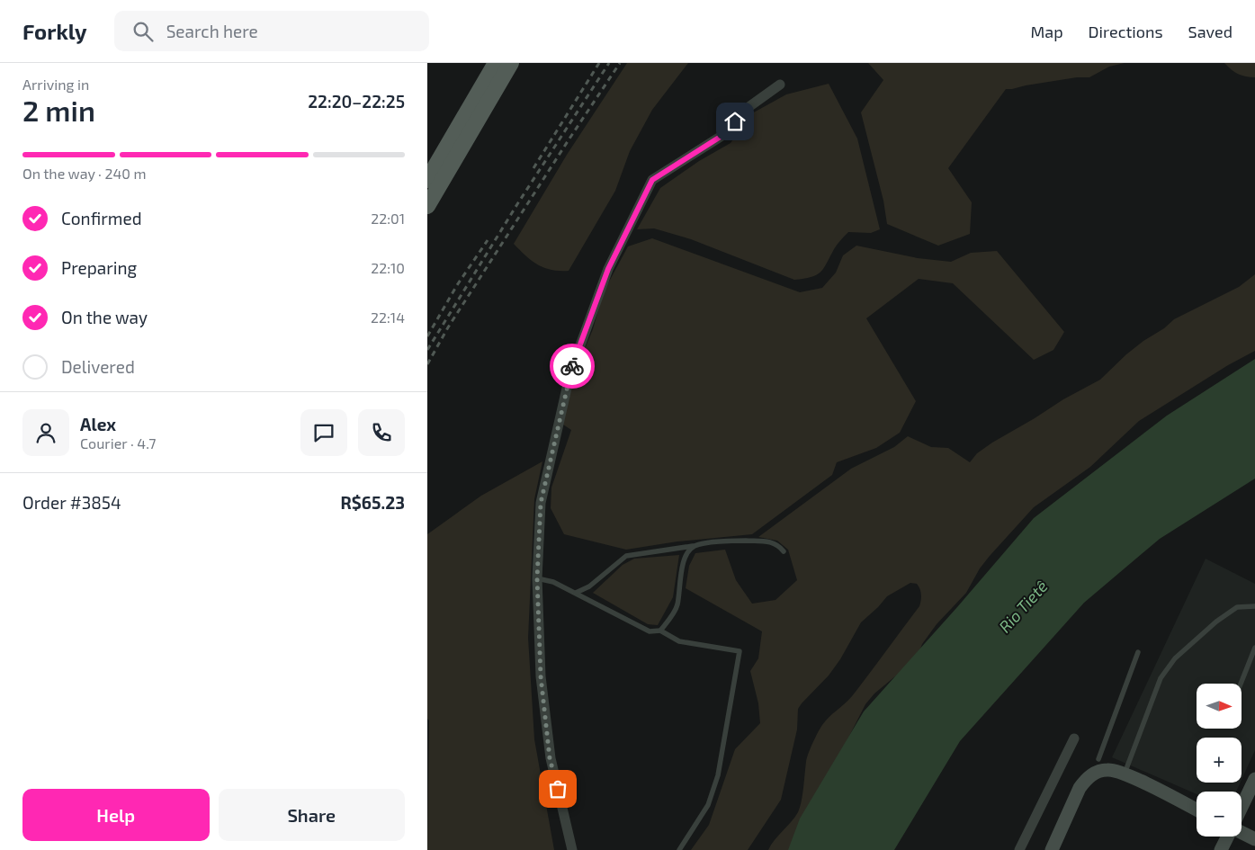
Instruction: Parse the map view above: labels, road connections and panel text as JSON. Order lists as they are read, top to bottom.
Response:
{
  "water": ["Rio Tietê"],
  "north": "right",
  "page": {
    "header": "Forkly",
    "search": "Search here",
    "nav": ["Map", "Directions", "Saved"],
    "heading": ["2 min", "Arriving in", "22:20–22:25"],
    "panel": [
      "Alex",
      "Courier · 4.7",
      "Order #3854",
      "R$65.23"
    ],
    "bar": "On the way · 240 m",
    "list": [
      ["Confirmed", "22:01"],
      ["Preparing", "22:10"],
      ["On the way", "22:14"],
      "Delivered"
    ],
    "map_buttons": ["+", "−"],
    "buttons": ["Help", "Share"]
  }
}
